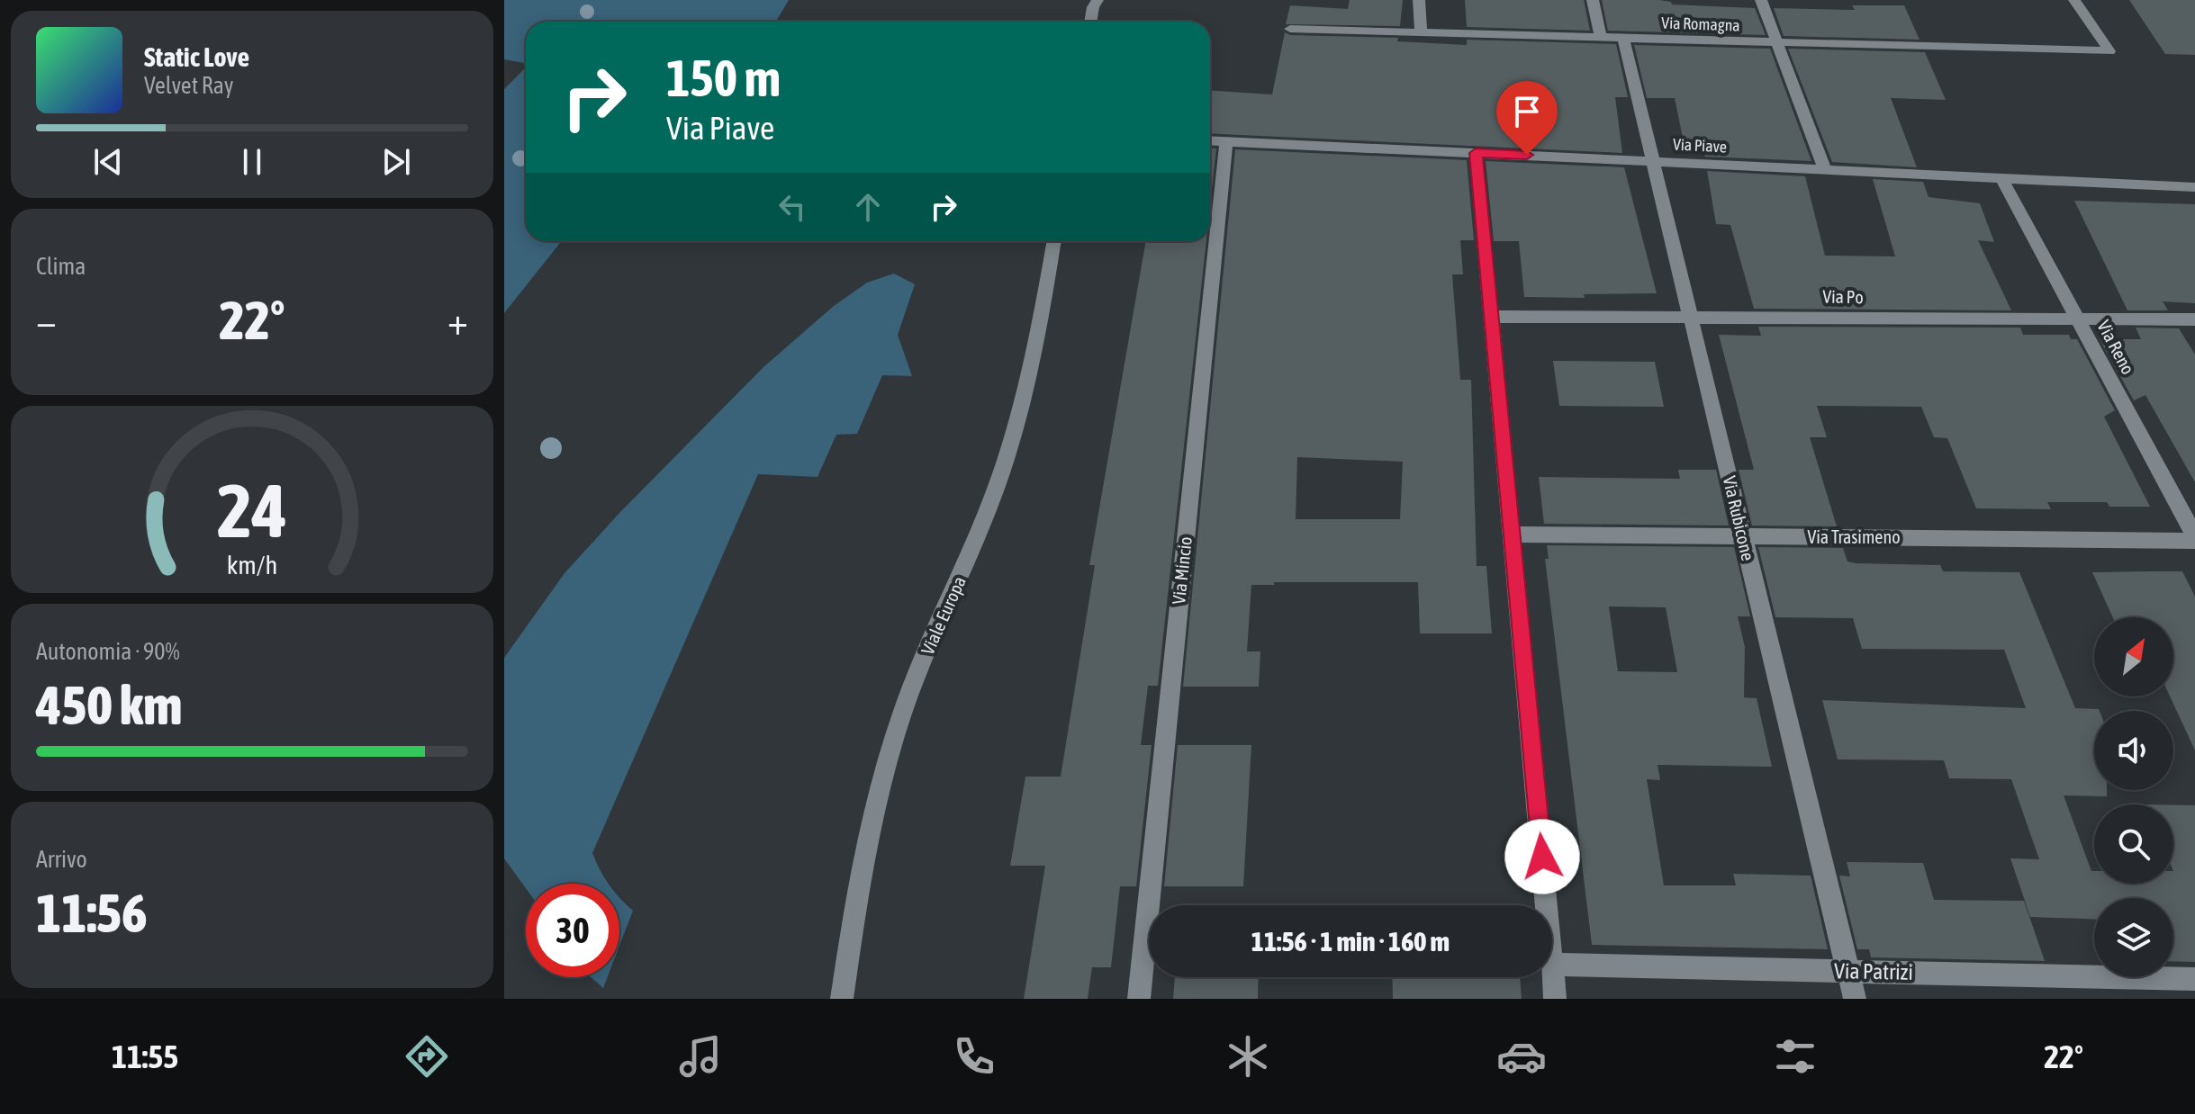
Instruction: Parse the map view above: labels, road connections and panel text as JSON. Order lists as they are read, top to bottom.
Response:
{
  "streets": {
    "street": [
      "Via Romagna",
      "Via Piave",
      "Via Po",
      "Via Reno",
      "Via Rubicone",
      "Via Trasimeno",
      "Via Mincio",
      "Viale Europa",
      "Via Patrizi"
    ]
  },
  "crossings": [
    ["Via Romagna", "Via Rubicone"],
    ["Via Piave", "Via Reno"],
    ["Via Piave", "Via Rubicone"],
    ["Via Piave", "Via Mincio"],
    ["Via Po", "Via Reno"],
    ["Via Po", "Via Rubicone"],
    ["Via Reno", "Via Trasimeno"],
    ["Via Rubicone", "Via Trasimeno"],
    ["Via Rubicone", "Via Patrizi"]
  ],
  "north": "top right",
  "page": {
    "turn": ["150 m", "Via Piave"],
    "song": ["Static Love", "Velvet Ray"],
    "tile": [
      "Clima",
      ["Autonomia · 90%", "450 km"],
      ["Arrivo", "11:56"]
    ],
    "heat": ["−", "22°", "+"],
    "limit": "30",
    "trip": "11:56 · 1 min · 160 m",
    "tabs": ["11:55", "22°"],
    "gauge": ["24", "km/h"]
  }
}
